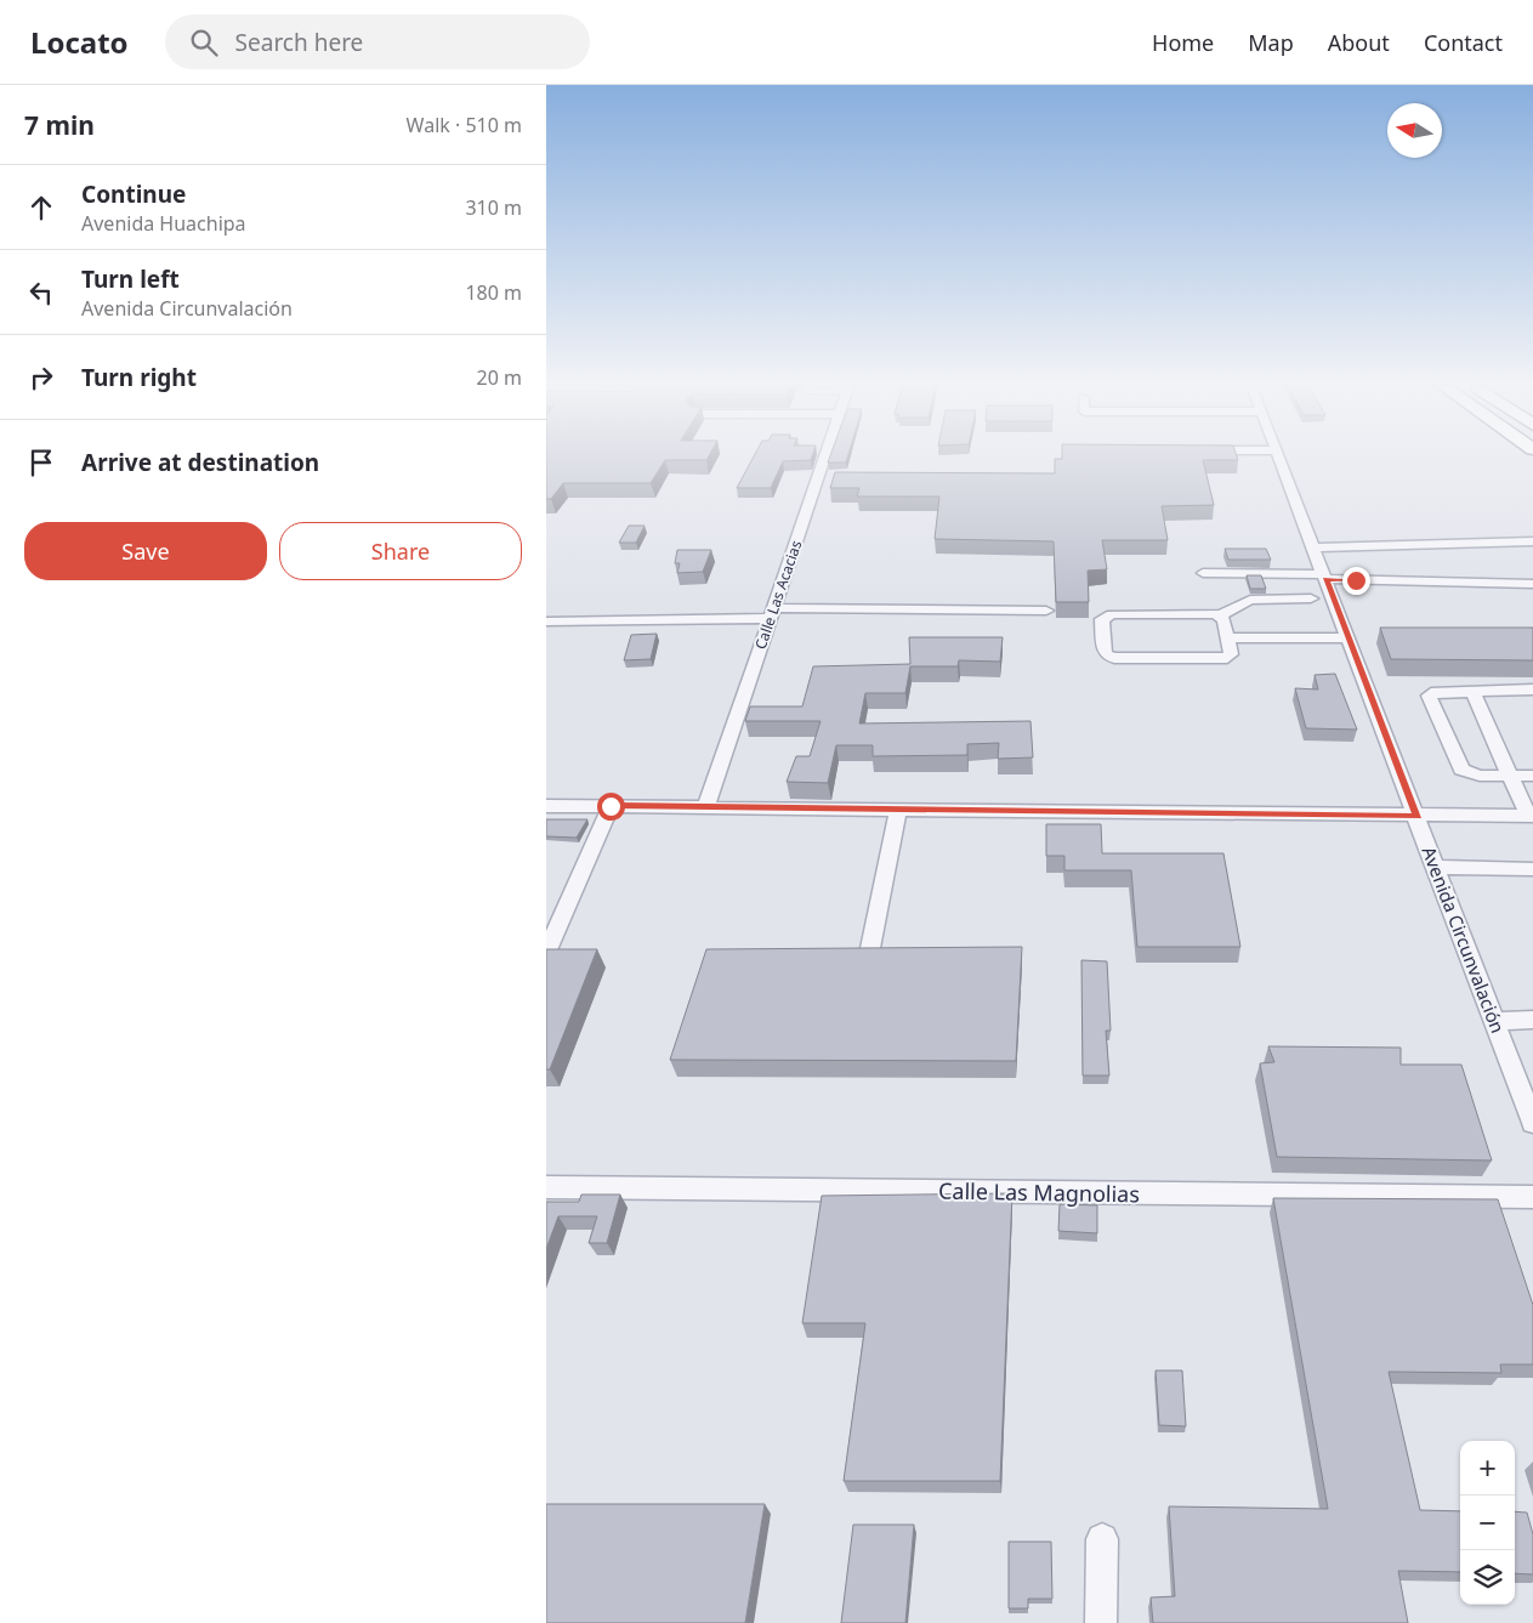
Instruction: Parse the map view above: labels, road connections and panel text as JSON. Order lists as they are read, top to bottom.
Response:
{
  "streets": {
    "street": ["Calle Las Acacias", "Avenida Circunvalación", "Calle Las Magnolias"]
  },
  "north": "left",
  "page": {
    "header": "Locato",
    "search": "Search here",
    "nav": [
      "Home",
      "Map",
      "About",
      "Contact"
    ],
    "heading": ["7 min", "Walk · 510 m"],
    "list": [
      ["Continue", "Avenida Huachipa", "310 m"],
      ["Turn left", "Avenida Circunvalación", "180 m"],
      ["Turn right", "20 m"],
      "Arrive at destination"
    ],
    "buttons": ["Save", "Share"],
    "map_buttons": ["+", "−"]
  }
}
